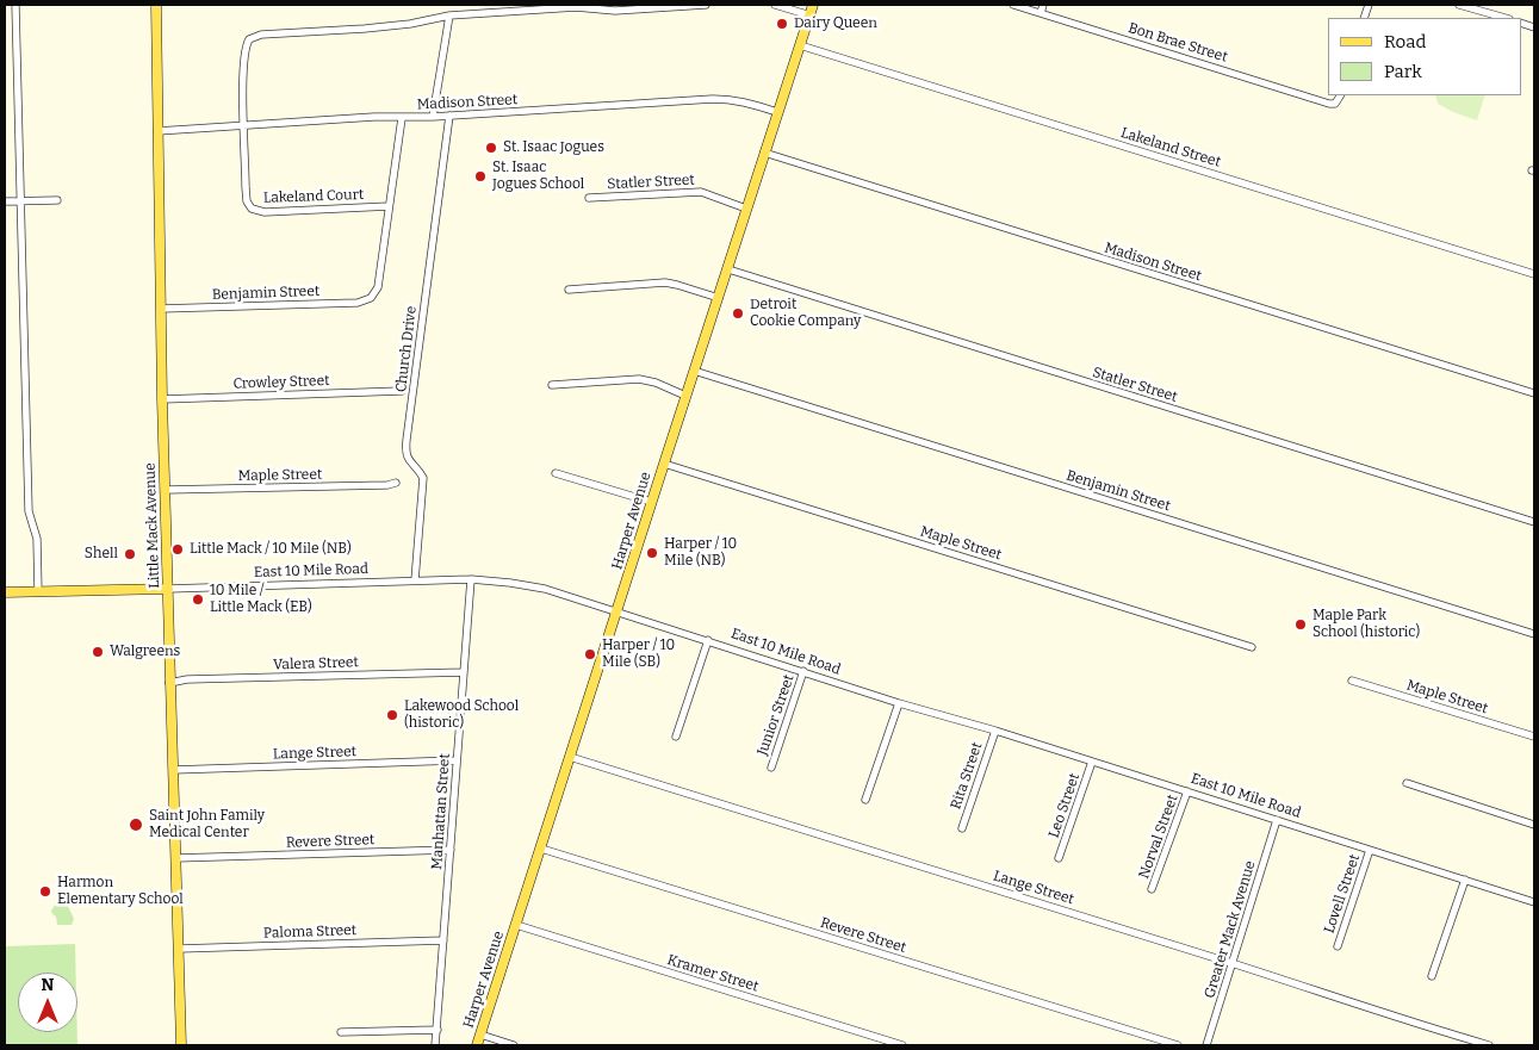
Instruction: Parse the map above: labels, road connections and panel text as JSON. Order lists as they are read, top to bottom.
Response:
{
  "streets": {
    "main road": ["Harper Avenue", "Little Mack Avenue", "East 10 Mile Road"],
    "street": [
      "Bon Brae Street",
      "Madison Street",
      "Lakeland Street",
      "Statler Street",
      "Lakeland Court",
      "Benjamin Street",
      "Church Drive",
      "Crowley Street",
      "Maple Street",
      "Valera Street",
      "Junior Street",
      "Lange Street",
      "Rita Street",
      "Leo Street",
      "Manhattan Street",
      "Norval Street",
      "Revere Street",
      "Lovell Street",
      "Greater Mack Avenue",
      "Paloma Street",
      "Kramer Street"
    ]
  },
  "crossings": [
    ["Madison Street", "Lakeland Court"],
    ["Madison Street", "Church Drive"],
    ["Madison Street", "Harper Avenue"],
    ["Madison Street", "Little Mack Avenue"],
    ["Lakeland Street", "Harper Avenue"],
    ["Statler Street", "Harper Avenue"],
    ["Lakeland Court", "Benjamin Street"],
    ["Benjamin Street", "Harper Avenue"],
    ["Benjamin Street", "Little Mack Avenue"],
    ["Church Drive", "East 10 Mile Road"],
    ["Crowley Street", "Little Mack Avenue"],
    ["Maple Street", "Harper Avenue"],
    ["Maple Street", "Little Mack Avenue"],
    ["Harper Avenue", "East 10 Mile Road"],
    ["Harper Avenue", "Lange Street"],
    ["Harper Avenue", "Revere Street"],
    ["Harper Avenue", "Kramer Street"],
    ["Little Mack Avenue", "East 10 Mile Road"],
    ["Little Mack Avenue", "Valera Street"],
    ["Little Mack Avenue", "Lange Street"],
    ["Little Mack Avenue", "Revere Street"],
    ["Little Mack Avenue", "Paloma Street"],
    ["East 10 Mile Road", "Junior Street"],
    ["East 10 Mile Road", "Rita Street"],
    ["East 10 Mile Road", "Leo Street"],
    ["East 10 Mile Road", "Manhattan Street"],
    ["East 10 Mile Road", "Norval Street"],
    ["East 10 Mile Road", "Lovell Street"],
    ["East 10 Mile Road", "Greater Mack Avenue"],
    ["Valera Street", "Manhattan Street"],
    ["Lange Street", "Manhattan Street"],
    ["Lange Street", "Greater Mack Avenue"],
    ["Manhattan Street", "Revere Street"],
    ["Manhattan Street", "Paloma Street"]
  ],
  "places": [
    "Dairy Queen",
    "St. Isaac Jogues",
    "St. Isaac Jogues School",
    "Detroit Cookie Company",
    "Little Mack / 10 Mile (NB)",
    "Harper / 10 Mile (NB)",
    "Shell",
    "10 Mile / Little Mack (EB)",
    "Maple Park School (historic)",
    "Walgreens",
    "Harper / 10 Mile (SB)",
    "Lakewood School (historic)",
    "Saint John Family Medical Center",
    "Harmon Elementary School"
  ],
  "legend": ["Road", "Park"],
  "north": "top"
}
